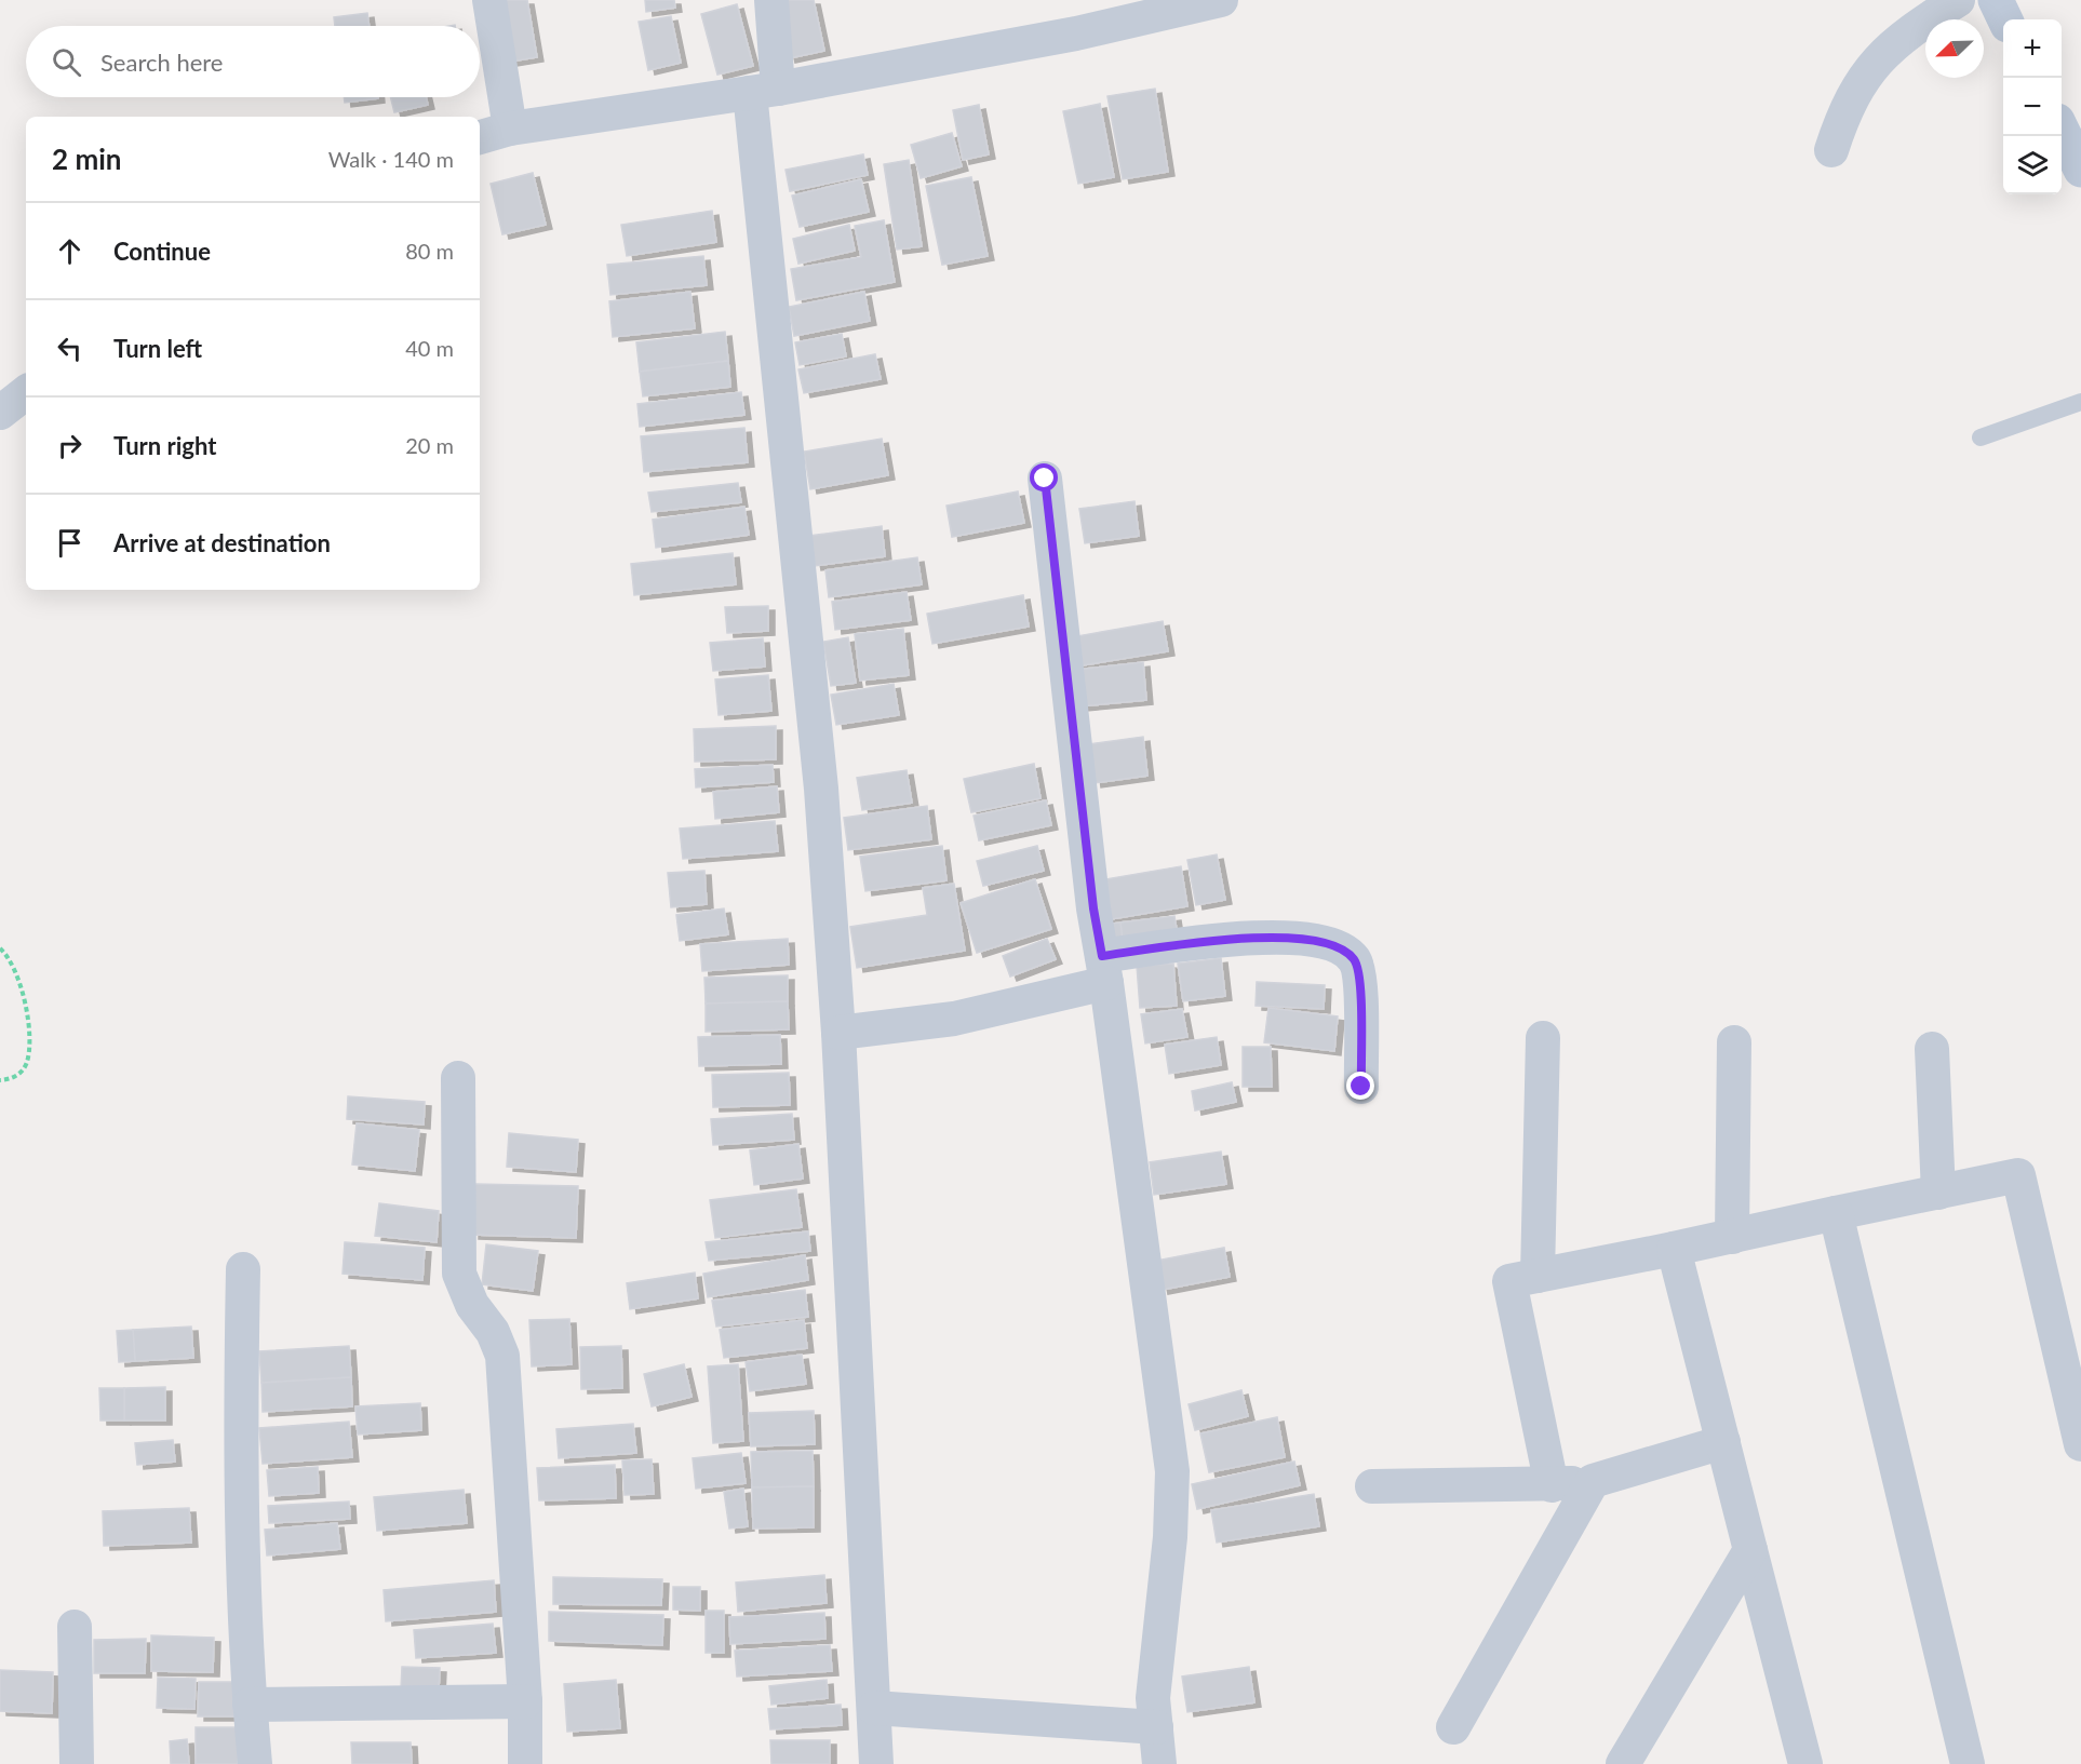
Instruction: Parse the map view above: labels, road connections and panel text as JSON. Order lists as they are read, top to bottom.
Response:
{
  "north": "bottom left",
  "page": {
    "map_buttons": ["+", "−"],
    "search": "Search here",
    "heading": ["2 min", "Walk · 140 m"],
    "list": [
      ["Continue", "80 m"],
      ["Turn left", "40 m"],
      ["Turn right", "20 m"],
      "Arrive at destination"
    ]
  }
}
